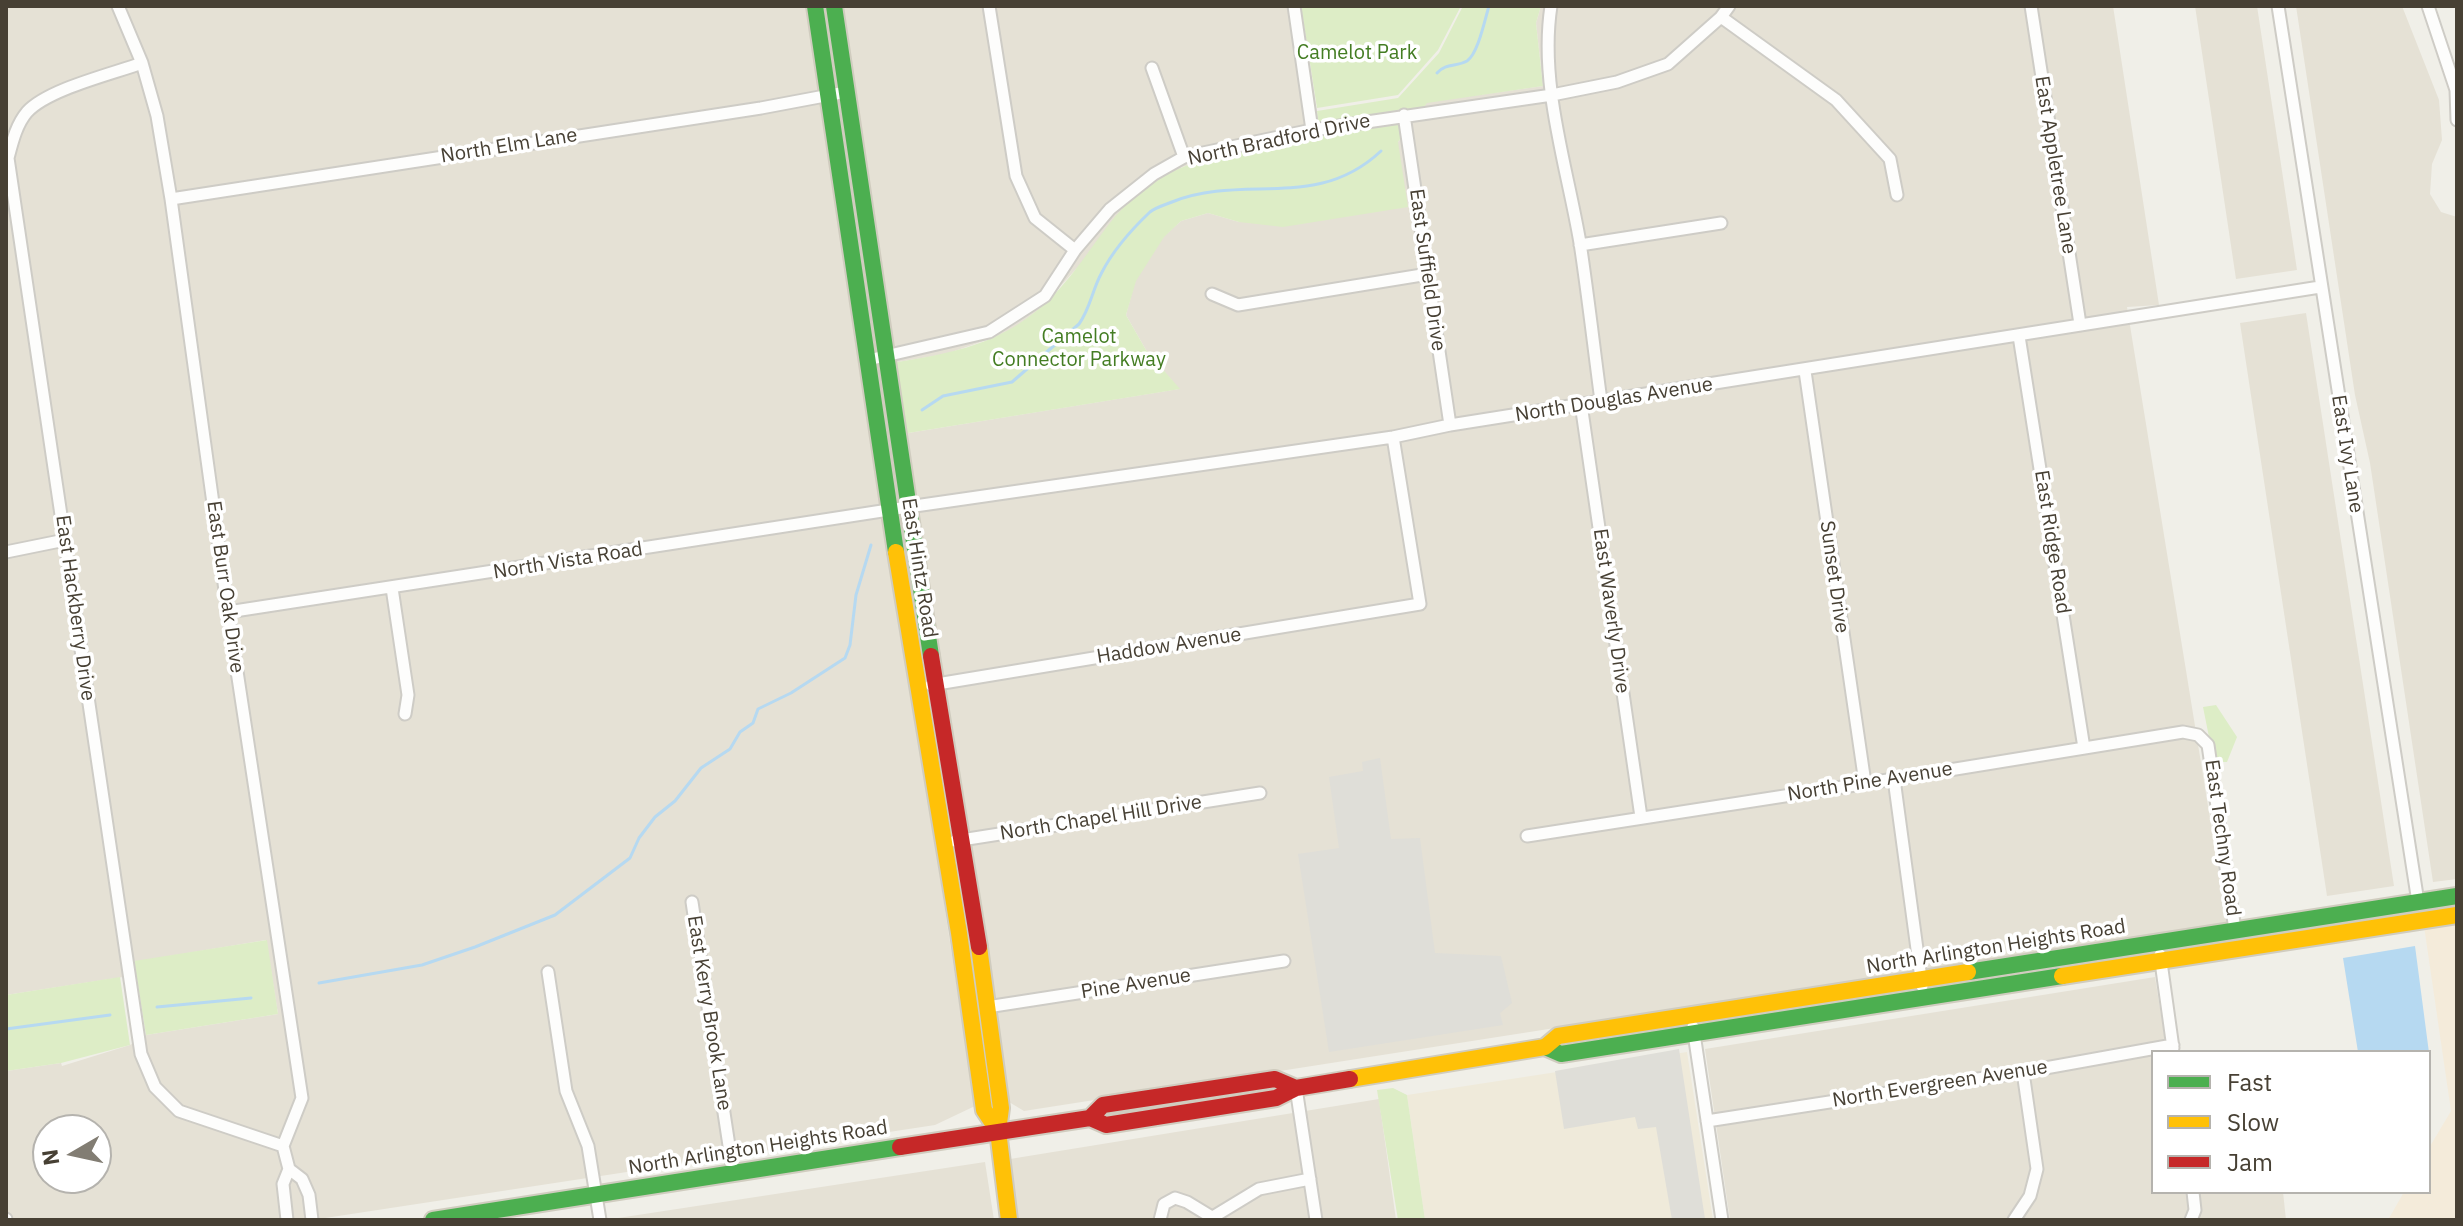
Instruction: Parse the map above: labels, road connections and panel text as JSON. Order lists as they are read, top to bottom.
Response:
{
  "streets": {
    "main road": ["East Hintz Road", "North Arlington Heights Road"],
    "street": [
      "North Bradford Drive",
      "North Elm Lane",
      "East Appletree Lane",
      "East Suffield Drive",
      "North Douglas Avenue",
      "East Ivy Lane",
      "East Ridge Road",
      "North Vista Road",
      "Sunset Drive",
      "East Burr Oak Drive",
      "East Hackberry Drive",
      "East Waverly Drive",
      "Haddow Avenue",
      "North Pine Avenue",
      "North Chapel Hill Drive",
      "East Techny Road",
      "Pine Avenue",
      "East Kerry Brook Lane",
      "North Evergreen Avenue"
    ]
  },
  "crossings": [
    ["North Bradford Drive", "East Suffield Drive"],
    ["North Bradford Drive", "East Hintz Road"],
    ["North Elm Lane", "East Hintz Road"],
    ["North Elm Lane", "East Burr Oak Drive"],
    ["East Appletree Lane", "North Douglas Avenue"],
    ["East Suffield Drive", "North Douglas Avenue"],
    ["North Douglas Avenue", "East Ivy Lane"],
    ["North Douglas Avenue", "East Ridge Road"],
    ["North Douglas Avenue", "North Vista Road"],
    ["North Douglas Avenue", "East Hintz Road"],
    ["North Douglas Avenue", "Sunset Drive"],
    ["North Douglas Avenue", "East Waverly Drive"],
    ["North Douglas Avenue", "Haddow Avenue"],
    ["East Ivy Lane", "North Arlington Heights Road"],
    ["East Ridge Road", "North Pine Avenue"],
    ["North Vista Road", "East Hintz Road"],
    ["North Vista Road", "East Burr Oak Drive"],
    ["East Hintz Road", "Haddow Avenue"],
    ["East Hintz Road", "North Chapel Hill Drive"],
    ["East Hintz Road", "North Arlington Heights Road"],
    ["East Hintz Road", "Pine Avenue"],
    ["Sunset Drive", "North Pine Avenue"],
    ["East Burr Oak Drive", "East Hackberry Drive"],
    ["East Waverly Drive", "North Pine Avenue"],
    ["North Pine Avenue", "East Techny Road"],
    ["East Techny Road", "North Arlington Heights Road"],
    ["North Arlington Heights Road", "East Kerry Brook Lane"]
  ],
  "parks": ["Camelot Park", "Camelot Connector Parkway"],
  "legend": ["Fast", "Slow", "Jam"],
  "north": "left"
}
